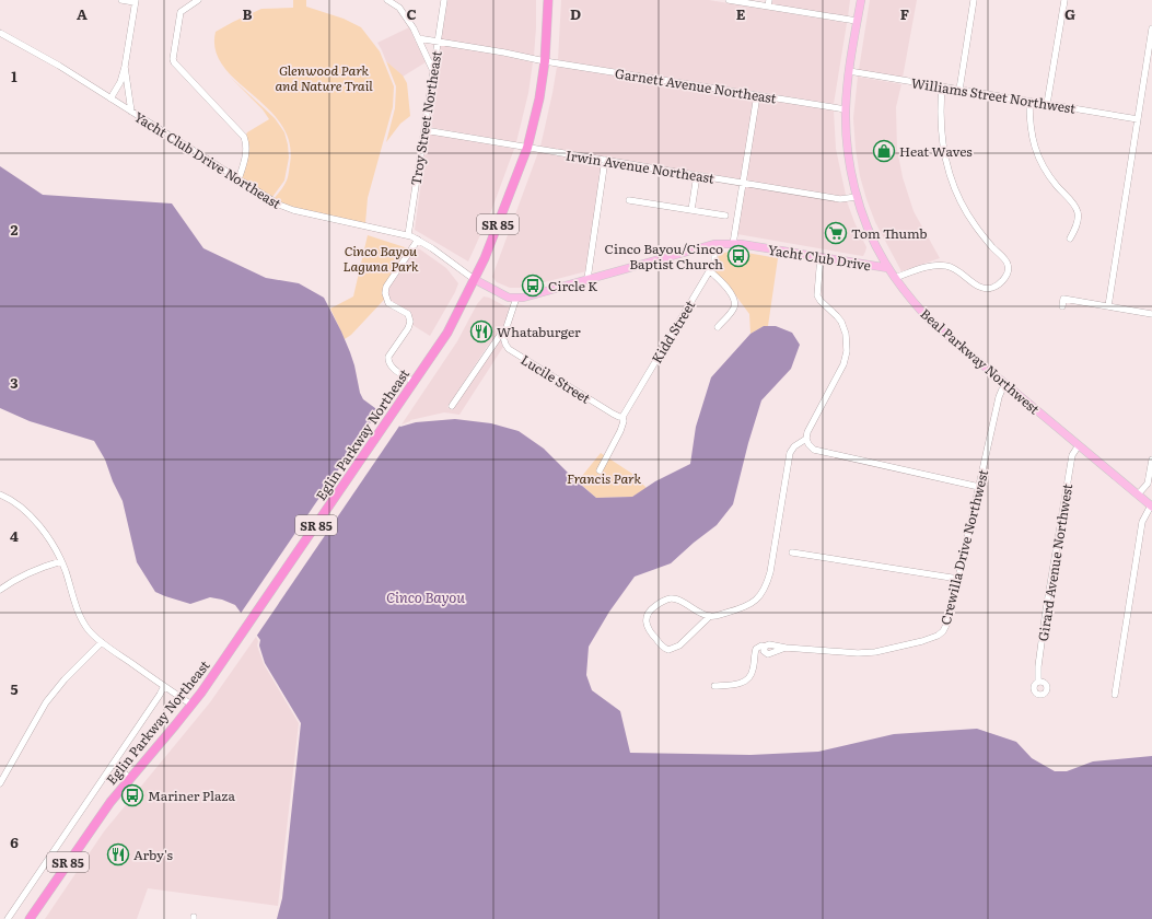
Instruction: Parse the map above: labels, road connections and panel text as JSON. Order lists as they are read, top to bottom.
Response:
{
  "streets": {
    "highway": ["SR 85", "Eglin Parkway Northeast"],
    "main road": ["Yacht Club Drive", "Beal Parkway Northwest"],
    "street": [
      "Garnett Avenue Northeast",
      "Williams Street Northwest",
      "Troy Street Northeast",
      "Yacht Club Drive Northeast",
      "Irwin Avenue Northeast",
      "Kidd Street",
      "Lucile Street",
      "Crewilla Drive Northwest",
      "Girard Avenue Northwest"
    ]
  },
  "crossings": [
    ["Garnett Avenue Northeast", "Troy Street Northeast"],
    ["Garnett Avenue Northeast", "Beal Parkway Northwest"],
    ["Garnett Avenue Northeast", "Eglin Parkway Northeast"],
    ["Williams Street Northwest", "Beal Parkway Northwest"],
    ["Troy Street Northeast", "Yacht Club Drive Northeast"],
    ["Troy Street Northeast", "Irwin Avenue Northeast"],
    ["Yacht Club Drive Northeast", "Yacht Club Drive"],
    ["Yacht Club Drive Northeast", "Eglin Parkway Northeast"],
    ["Irwin Avenue Northeast", "Beal Parkway Northwest"],
    ["Irwin Avenue Northeast", "Eglin Parkway Northeast"],
    ["Yacht Club Drive", "Kidd Street"],
    ["Yacht Club Drive", "Beal Parkway Northwest"],
    ["Yacht Club Drive", "Eglin Parkway Northeast"],
    ["Kidd Street", "Lucile Street"],
    ["Beal Parkway Northwest", "Crewilla Drive Northwest"],
    ["Beal Parkway Northwest", "Girard Avenue Northwest"]
  ],
  "water": ["Cinco Bayou"],
  "parks": ["Glenwood Park and Nature Trail", "Cinco Bayou Laguna Park", "Francis Park"],
  "places": {
    "shop": ["Heat Waves"],
    "supermarket": ["Tom Thumb"],
    "bus stop": ["Cinco Bayou/Cinco Baptist Church", "Circle K", "Mariner Plaza"],
    "restaurant": ["Whataburger", "Arby's"]
  },
  "grid": {
    "columns": [
      "A",
      "B",
      "C",
      "D",
      "E",
      "F",
      "G"
    ],
    "rows": [
      "1",
      "2",
      "3",
      "4",
      "5",
      "6"
    ]
  }
}
